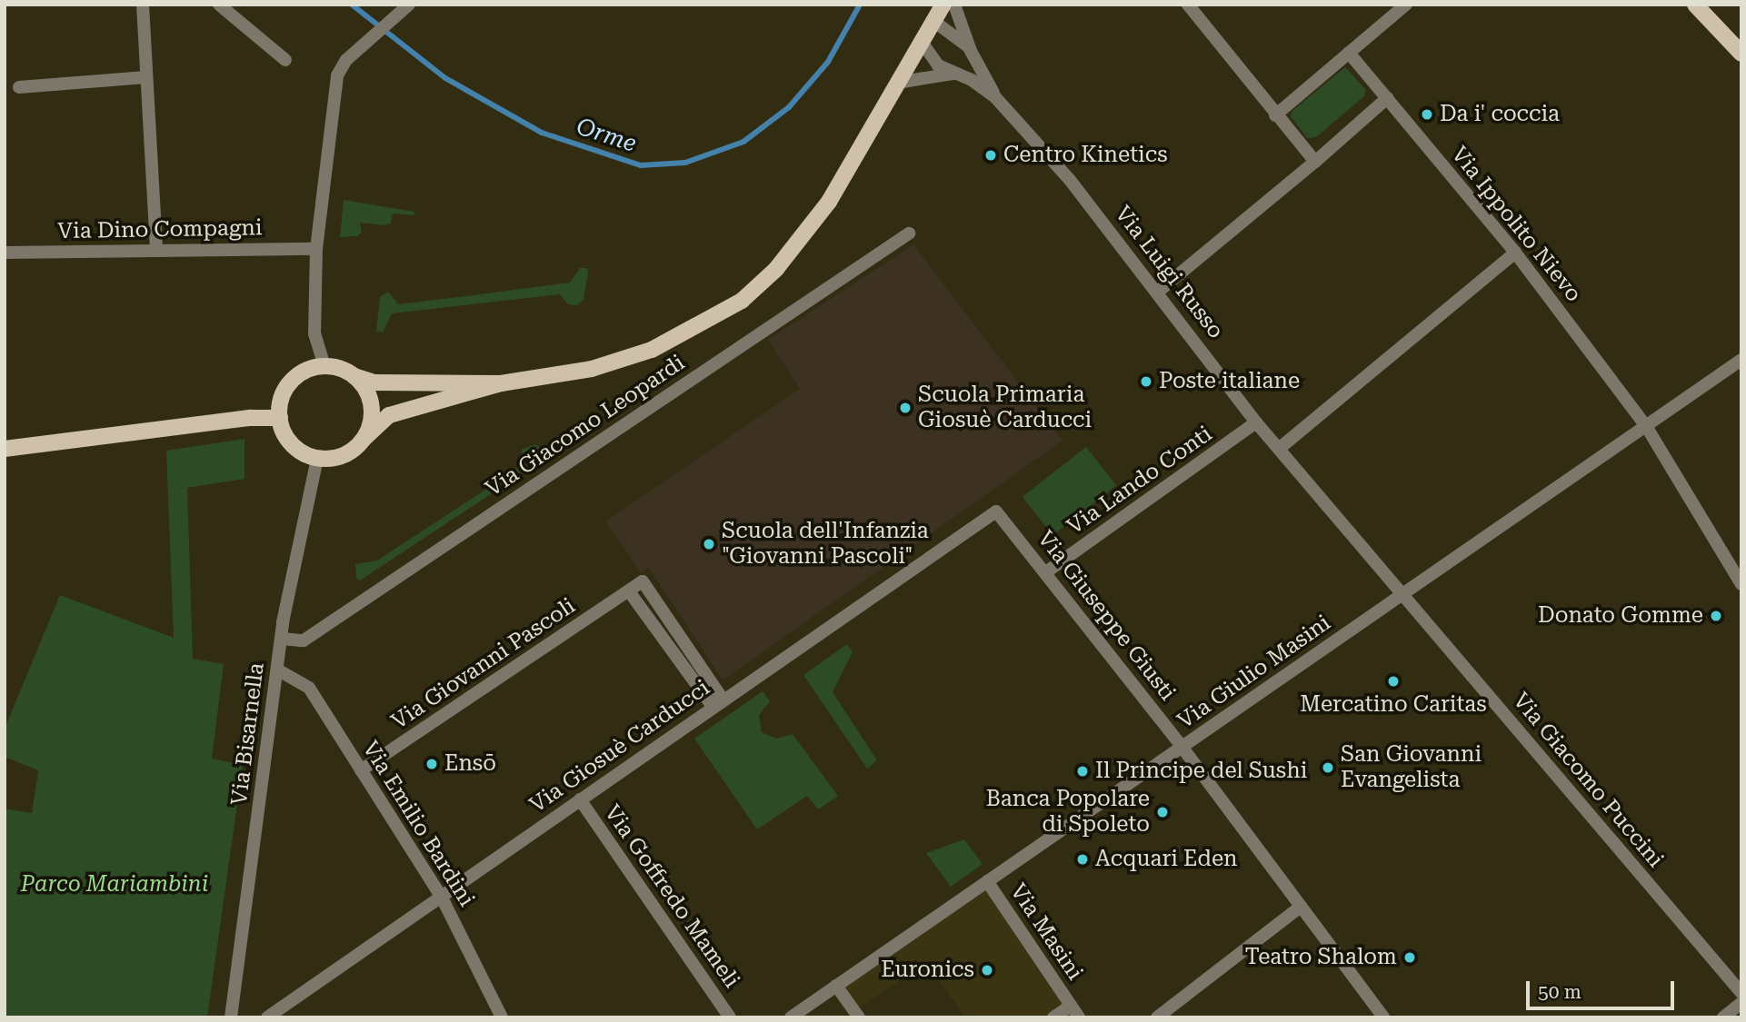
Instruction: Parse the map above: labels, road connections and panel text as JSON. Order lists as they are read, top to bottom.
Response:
{
  "streets": {
    "street": [
      "Via Ippolito Nievo",
      "Via Dino Compagni",
      "Via Luigi Russo",
      "Via Giacomo Leopardi",
      "Via Lando Conti",
      "Via Giuseppe Giusti",
      "Via Giovanni Pascoli",
      "Via Giulio Masini",
      "Via Bisarnella",
      "Via Giosuè Carducci",
      "Via Giacomo Puccini",
      "Via Emilio Bardini",
      "Via Goffredo Mameli",
      "Via Masini"
    ]
  },
  "crossings": [
    ["Via Ippolito Nievo", "Via Giulio Masini"],
    ["Via Luigi Russo", "Via Lando Conti"],
    ["Via Luigi Russo", "Via Giulio Masini"],
    ["Via Luigi Russo", "Via Giacomo Puccini"],
    ["Via Giacomo Leopardi", "Via Bisarnella"],
    ["Via Lando Conti", "Via Giuseppe Giusti"],
    ["Via Giuseppe Giusti", "Via Giulio Masini"],
    ["Via Giuseppe Giusti", "Via Giosuè Carducci"],
    ["Via Giovanni Pascoli", "Via Giosuè Carducci"],
    ["Via Giovanni Pascoli", "Via Emilio Bardini"],
    ["Via Giulio Masini", "Via Giacomo Puccini"],
    ["Via Giulio Masini", "Via Masini"],
    ["Via Bisarnella", "Via Emilio Bardini"],
    ["Via Giosuè Carducci", "Via Emilio Bardini"],
    ["Via Giosuè Carducci", "Via Goffredo Mameli"]
  ],
  "water": ["Orme"],
  "parks": ["Parco Mariambini"],
  "places": [
    "Da i' coccia",
    "Centro Kinetics",
    "Poste italiane",
    "Scuola Primaria Giosuè Carducci",
    "Scuola dell'Infanzia \"Giovanni Pascoli\"",
    "Donato Gomme",
    "Mercatino Caritas",
    "Ensō",
    "San Giovanni Evangelista",
    "Il Principe del Sushi",
    "Banca Popolare di Spoleto",
    "Acquari Eden",
    "Teatro Shalom",
    "Euronics"
  ],
  "scale_bar": "50 m"
}
